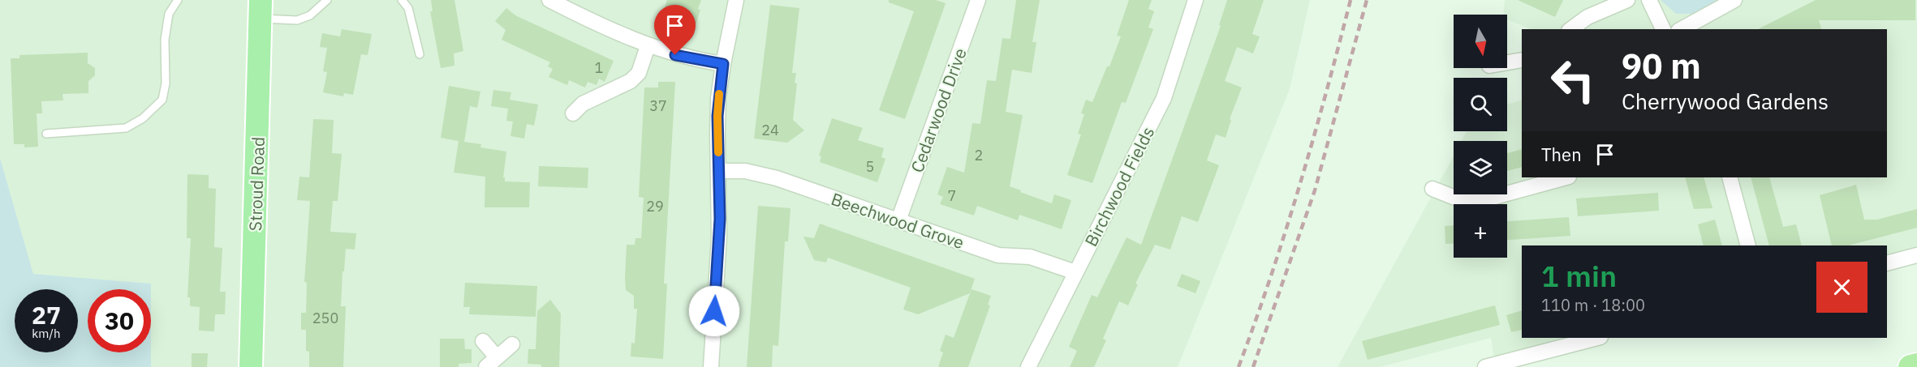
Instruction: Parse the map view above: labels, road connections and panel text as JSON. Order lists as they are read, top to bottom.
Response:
{
  "streets": {
    "main road": ["Stroud Road"],
    "street": ["Cedarwood Drive", "Birchwood Fields", "Beechwood Grove"]
  },
  "crossings": [
    ["Cedarwood Drive", "Beechwood Grove"],
    ["Birchwood Fields", "Beechwood Grove"]
  ],
  "house_numbers": [
    "1",
    "37",
    "24",
    "2",
    "5",
    "7",
    "29",
    "250"
  ],
  "north": "bottom",
  "page": {
    "map_buttons": "+",
    "turn": ["90 m", "Cherrywood Gardens"],
    "then": "Then",
    "heading": ["1 min", "110 m · 18:00"],
    "speed": "27 km/h",
    "limit": "30"
  }
}
